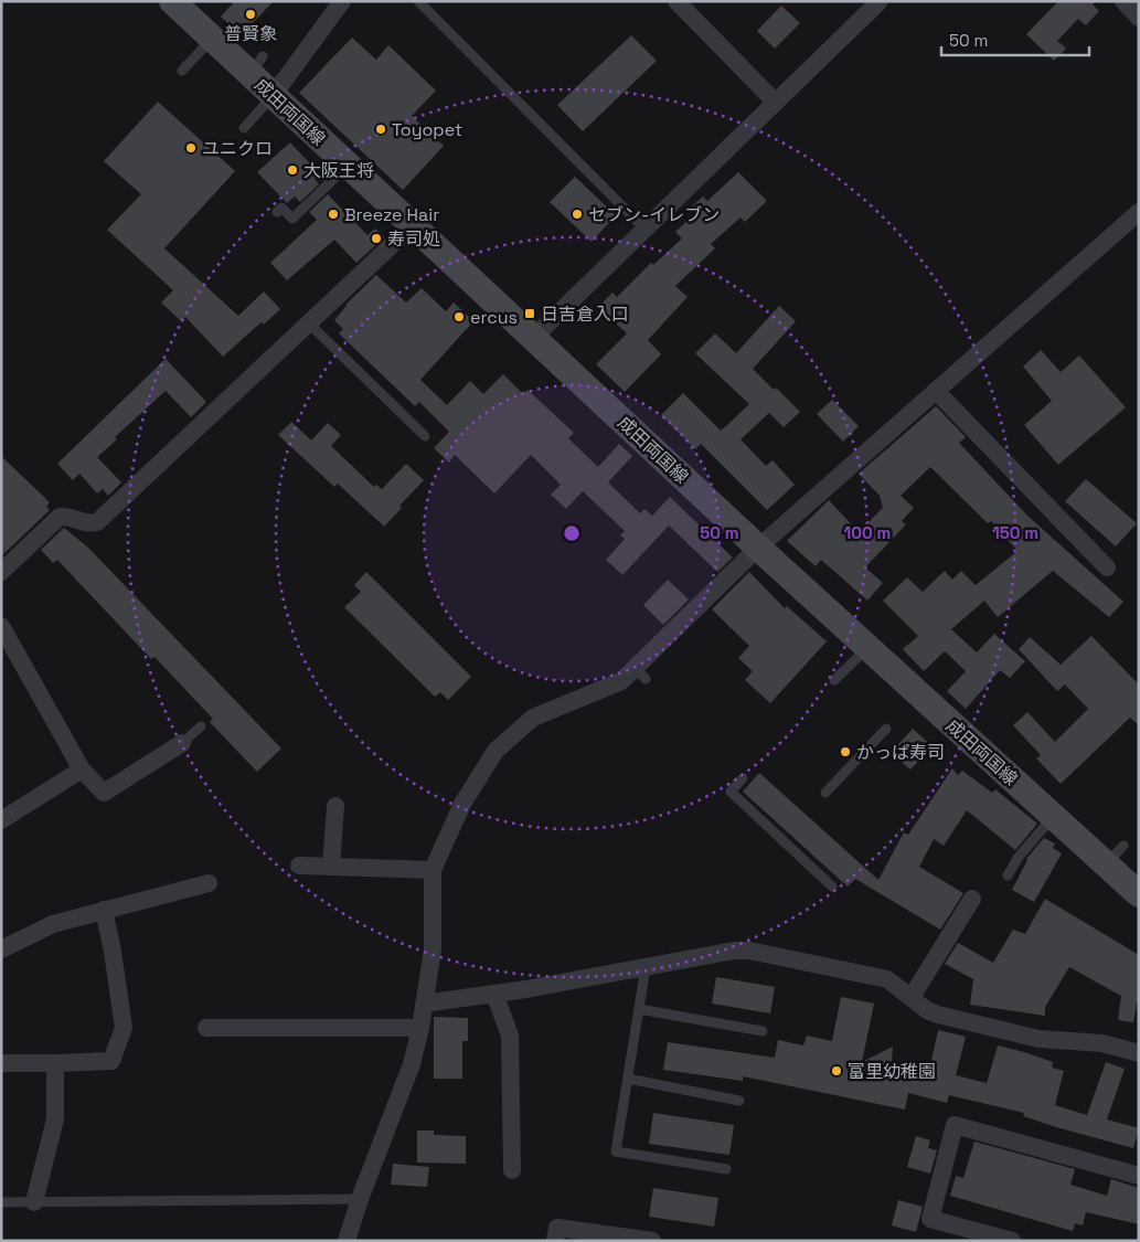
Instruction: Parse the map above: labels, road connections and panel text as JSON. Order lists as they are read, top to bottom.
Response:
{
  "streets": {
    "main road": ["成田両国線"]
  },
  "places": {
    "other": [
      "普賢象",
      "Toyopet",
      "ユニクロ",
      "大阪王将",
      "Breeze Hair",
      "セブン-イレブン",
      "寿司処",
      "ercus",
      "かっぱ寿司",
      "富里幼稚園"
    ],
    "transit": ["日吉倉入口"]
  },
  "scale_bar": "50 m",
  "rings": ["50 m", "100 m", "150 m"]
}
